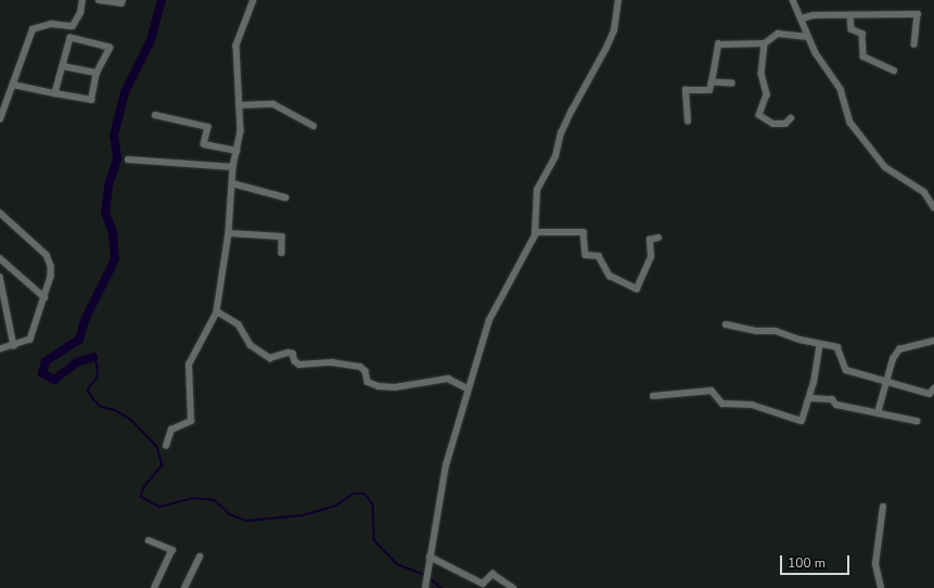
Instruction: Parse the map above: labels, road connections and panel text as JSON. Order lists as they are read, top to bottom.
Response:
{
  "scale_bar": "100 m"
}
